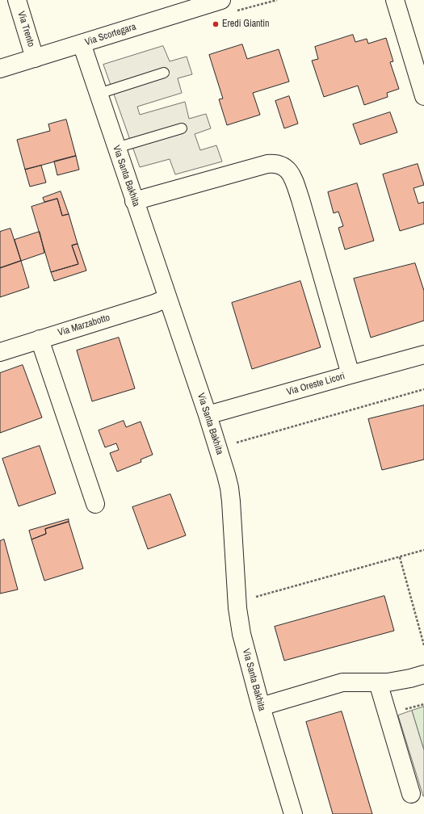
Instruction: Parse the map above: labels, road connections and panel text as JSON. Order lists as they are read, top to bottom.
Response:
{
  "streets": {
    "street": [
      "Via Trento",
      "Via Scortegara",
      "Via Santa Bakhita",
      "Via Marzabotto",
      "Via Oreste Licori"
    ]
  },
  "crossings": [
    ["Via Trento", "Via Scortegara"],
    ["Via Scortegara", "Via Santa Bakhita"],
    ["Via Santa Bakhita", "Via Marzabotto"],
    ["Via Santa Bakhita", "Via Oreste Licori"]
  ],
  "places": ["Eredi Giantin"]
}
